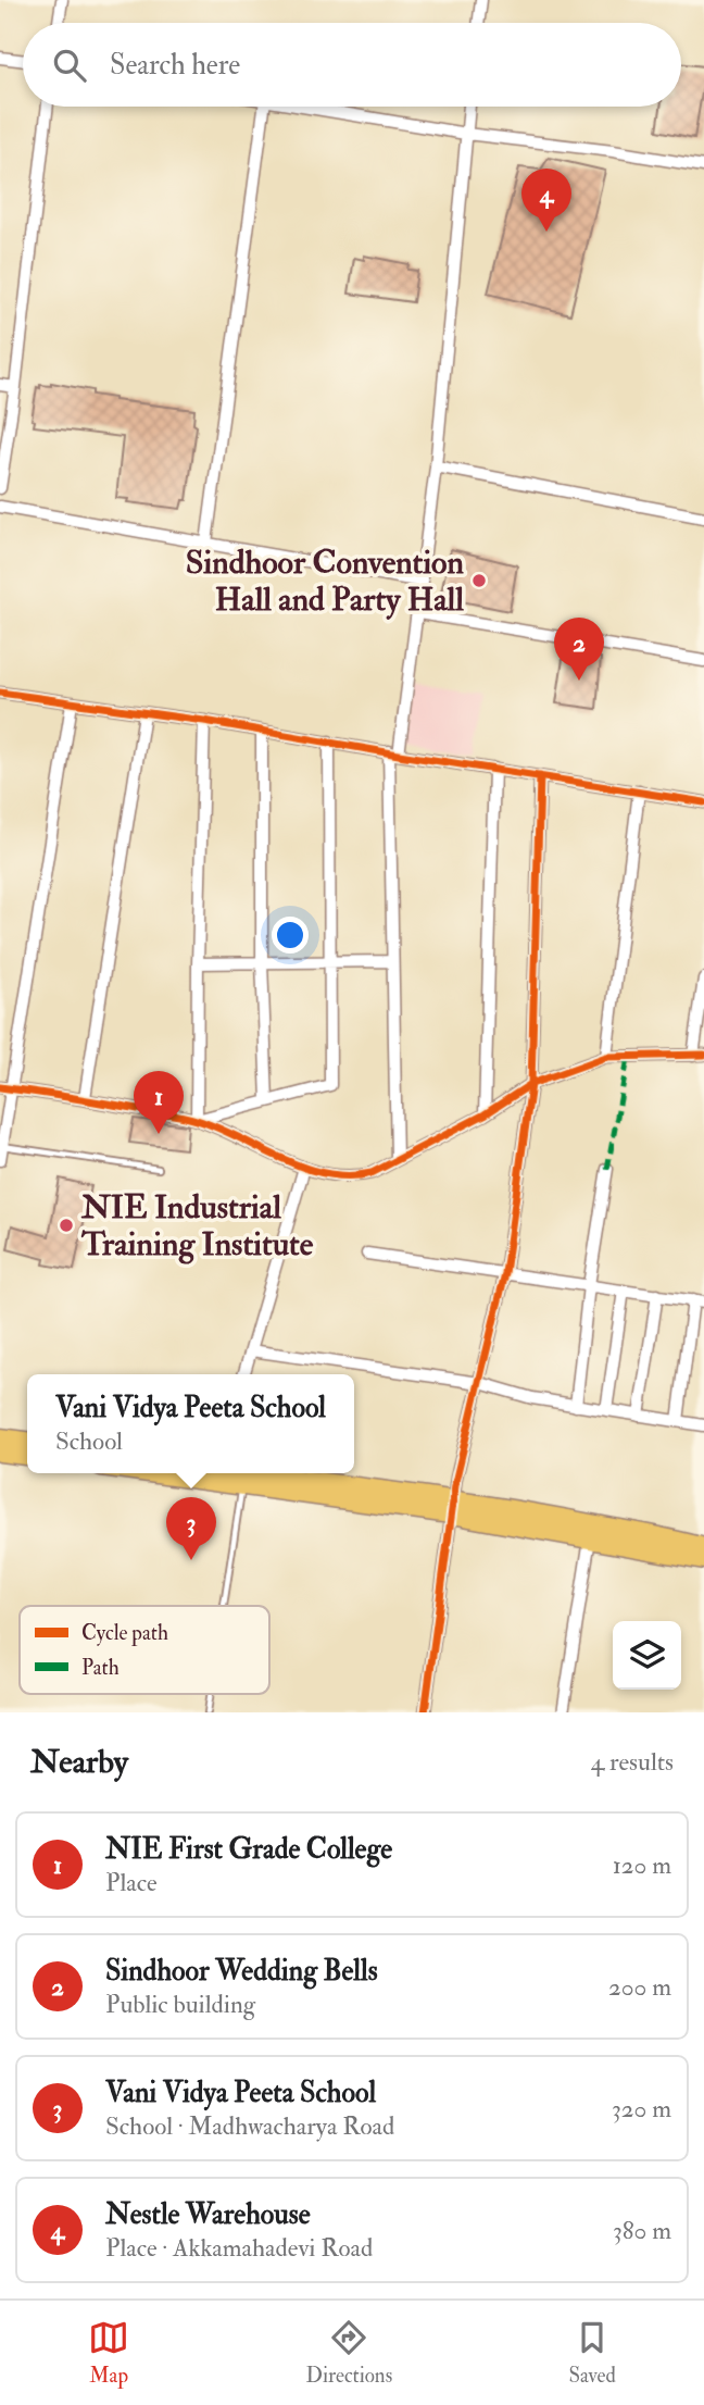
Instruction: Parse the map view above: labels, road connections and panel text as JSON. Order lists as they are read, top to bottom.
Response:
{
  "places": ["Sindhoor Convention Hall and Party Hall", "NIE Industrial Training Institute"],
  "legend": ["Cycle path", "Path"],
  "page": {
    "search": "Search here",
    "pins": [
      "4",
      "2",
      "1",
      "3"
    ],
    "popup": ["Vani Vidya Peeta School", "School"],
    "heading": ["Nearby", "4 results"],
    "list": [
      {
        "mark": "1",
        "name": "NIE First Grade College",
        "note": "Place",
        "value": "120 m"
      },
      {
        "mark": "2",
        "name": "Sindhoor Wedding Bells",
        "note": "Public building",
        "value": "200 m"
      },
      {
        "mark": "3",
        "name": "Vani Vidya Peeta School",
        "note": "School · Madhwacharya Road",
        "value": "320 m"
      },
      {
        "mark": "4",
        "name": "Nestle Warehouse",
        "note": "Place · Akkamahadevi Road",
        "value": "380 m"
      }
    ],
    "nav": ["Map", "Directions", "Saved"]
  }
}
